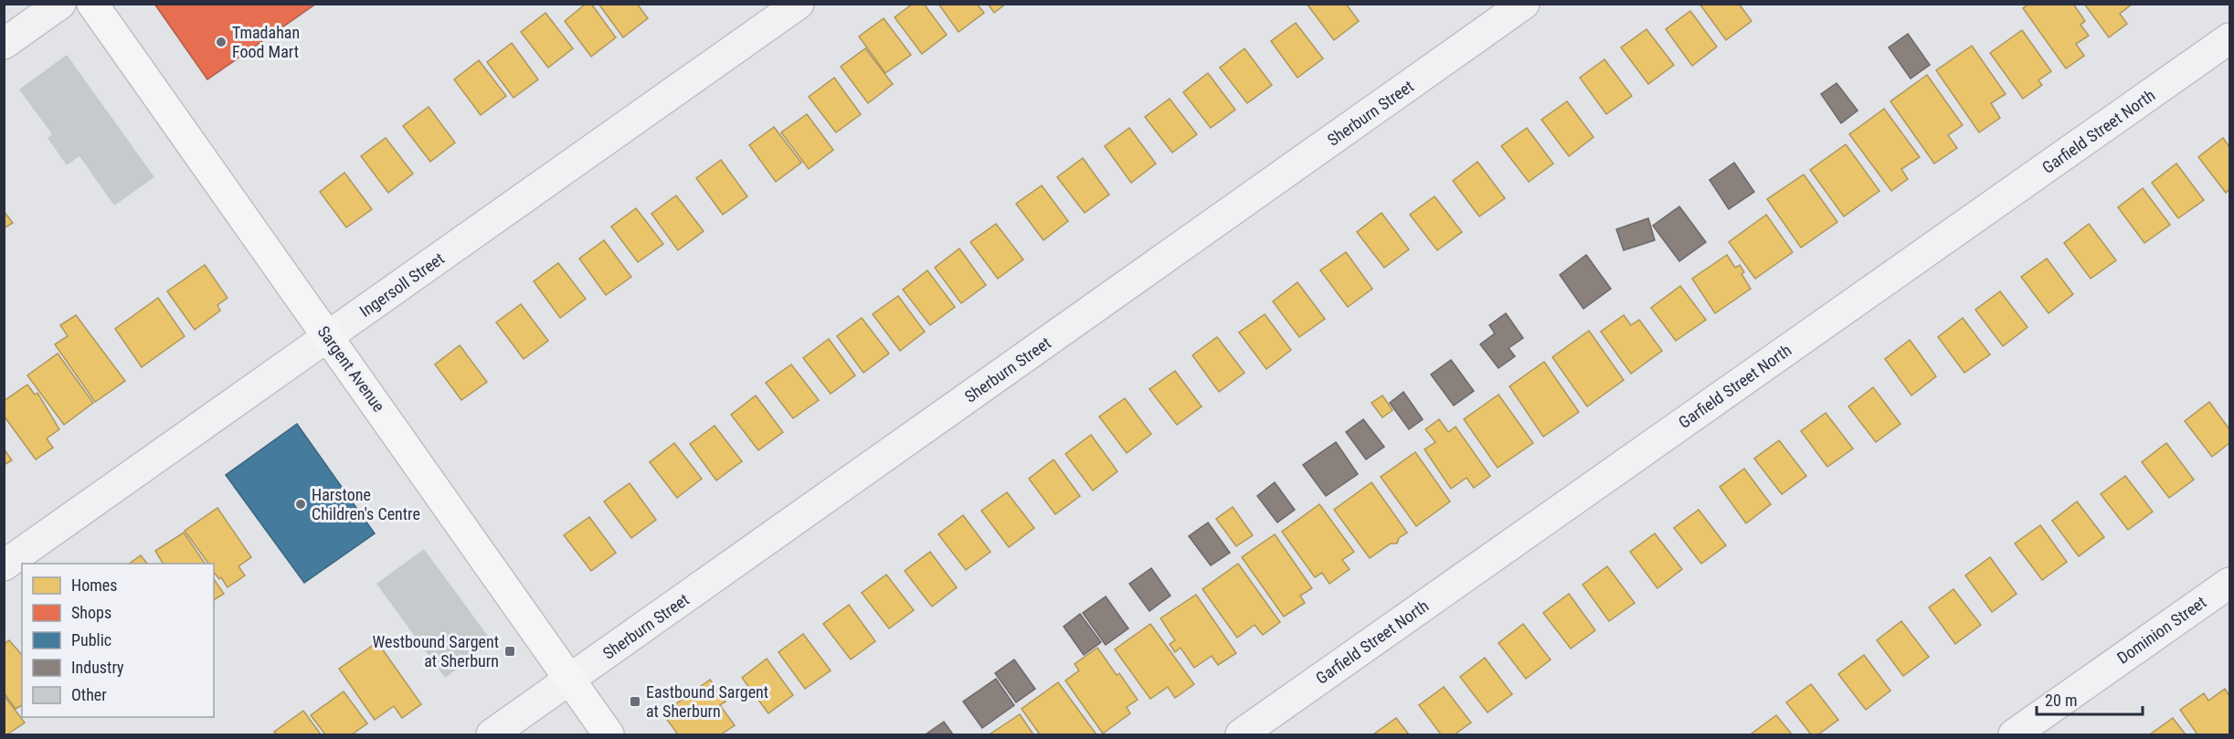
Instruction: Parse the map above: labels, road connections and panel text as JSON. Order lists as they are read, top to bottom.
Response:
{
  "streets": {
    "main road": ["Sargent Avenue"],
    "street": [
      "Sherburn Street",
      "Garfield Street North",
      "Ingersoll Street",
      "Dominion Street"
    ]
  },
  "crossings": [
    ["Sherburn Street", "Sargent Avenue"],
    ["Ingersoll Street", "Sargent Avenue"]
  ],
  "places": {
    "other": ["Tmadahan Food Mart", "Harstone Children's Centre"],
    "transit": ["Westbound Sargent at Sherburn", "Eastbound Sargent at Sherburn"]
  },
  "legend": [
    "Homes",
    "Shops",
    "Public",
    "Industry",
    "Other"
  ],
  "scale_bar": "20 m"
}
